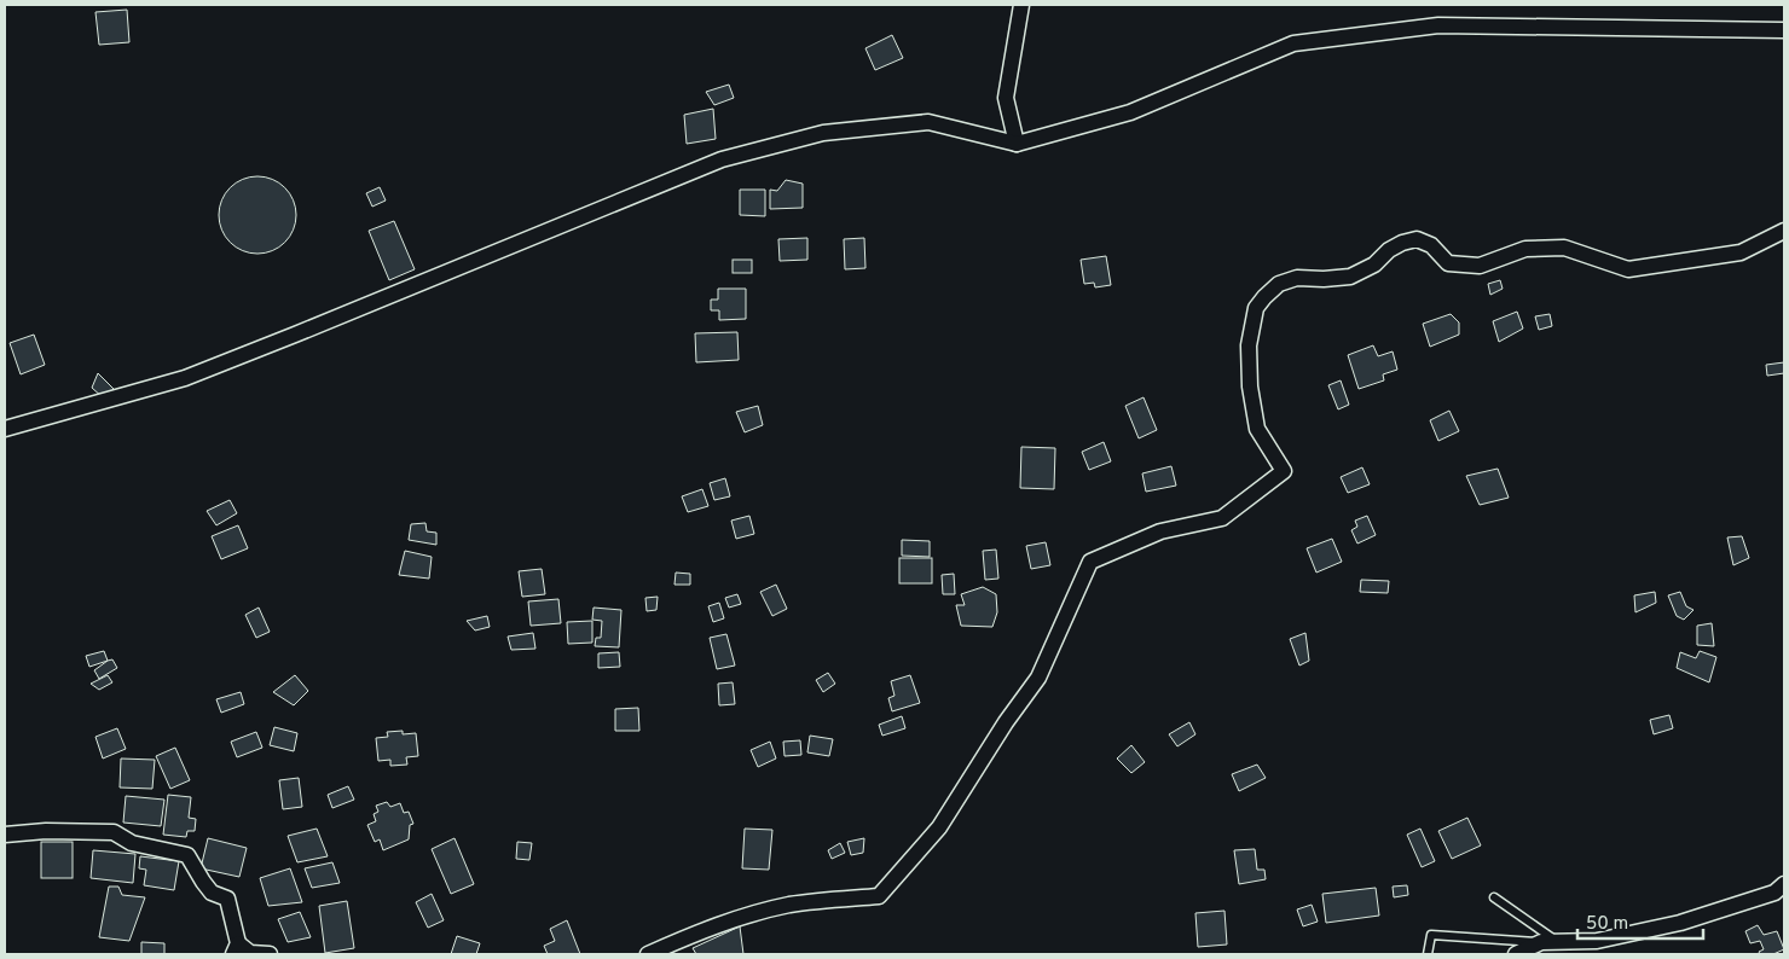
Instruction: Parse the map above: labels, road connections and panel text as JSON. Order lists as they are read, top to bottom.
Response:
{
  "scale_bar": "50 m"
}
